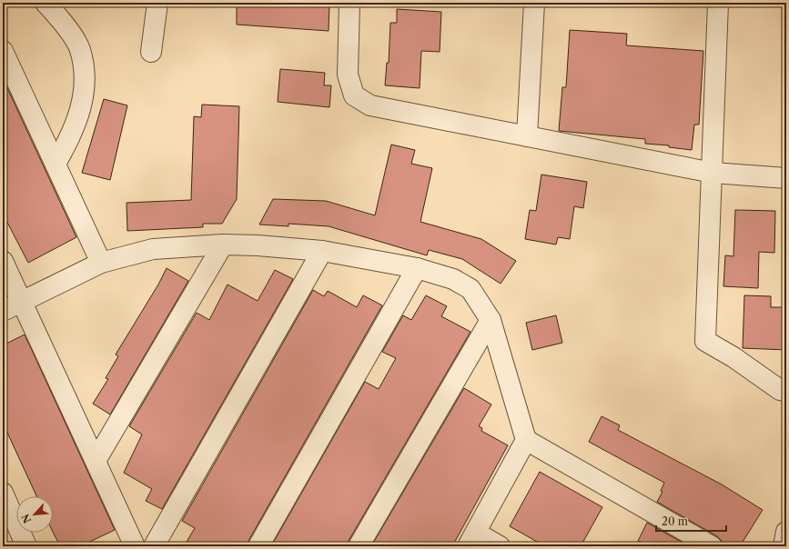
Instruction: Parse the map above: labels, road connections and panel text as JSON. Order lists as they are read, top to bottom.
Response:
{
  "scale_bar": "20 m",
  "north": "bottom left"
}
